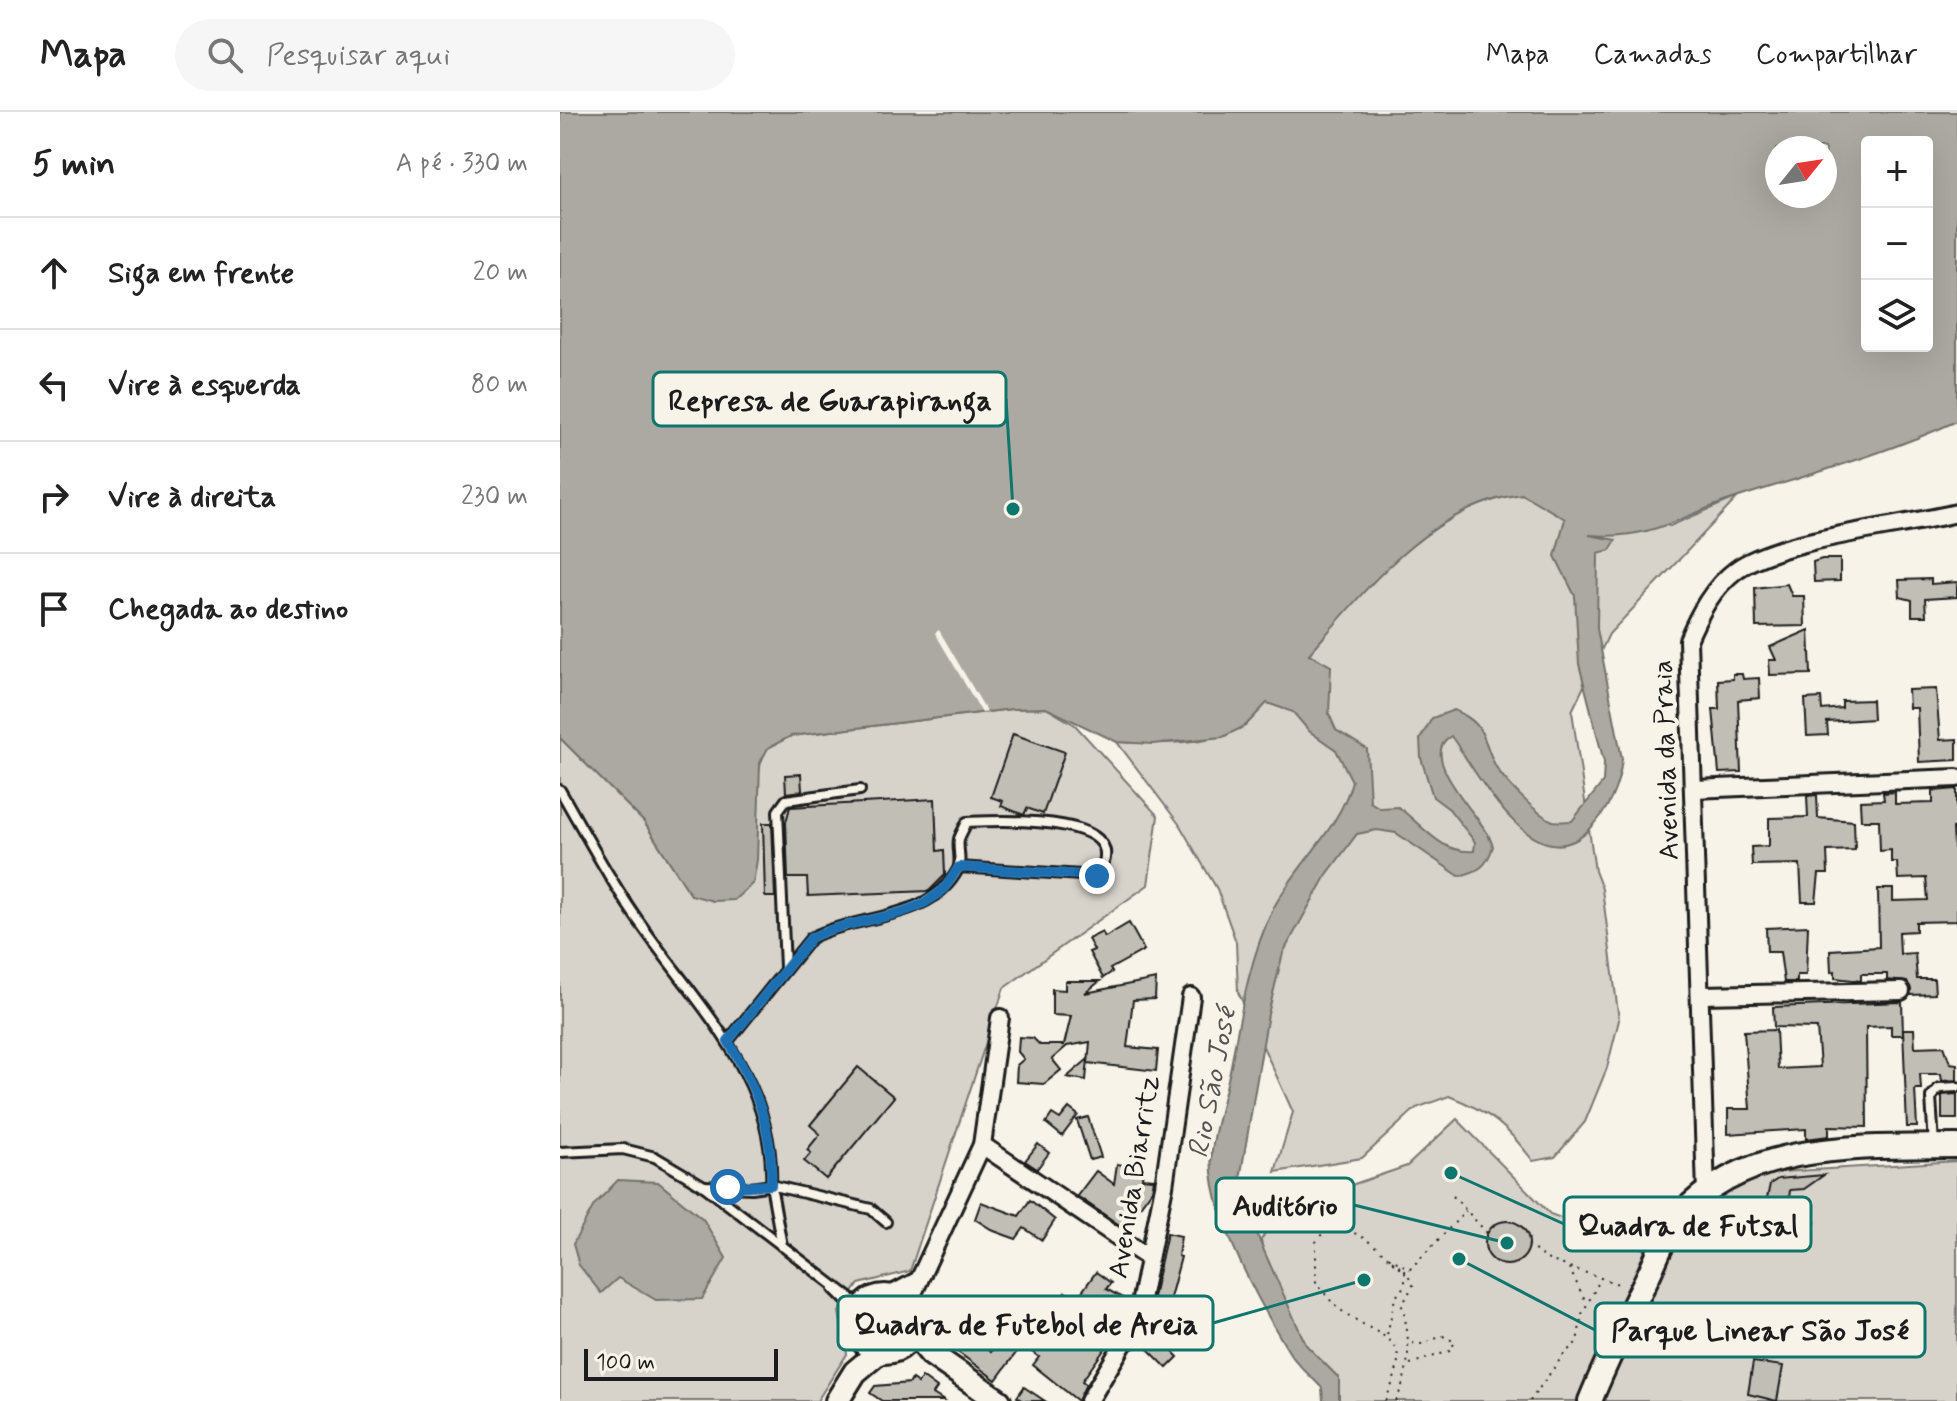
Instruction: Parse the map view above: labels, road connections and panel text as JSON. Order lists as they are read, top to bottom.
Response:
{
  "streets": {
    "street": ["Avenida da Praia", "Avenida Biarritz"]
  },
  "water": ["Rio São José"],
  "places": [
    "Represa de Guarapiranga",
    "Quadra de Futsal",
    "Auditório",
    "Parque Linear São José",
    "Quadra de Futebol de Areia"
  ],
  "scale_bar": "100 m",
  "north": "top right",
  "page": {
    "header": "Mapa",
    "search": "Pesquisar aqui",
    "nav": ["Mapa", "Camadas", "Compartilhar"],
    "heading": ["5 min", "A pé · 330 m"],
    "map_buttons": ["+", "−"],
    "list": [
      ["Siga em frente", "20 m"],
      ["Vire à esquerda", "80 m"],
      ["Vire à direita", "230 m"],
      "Chegada ao destino"
    ],
    "scale": "100 m"
  }
}
